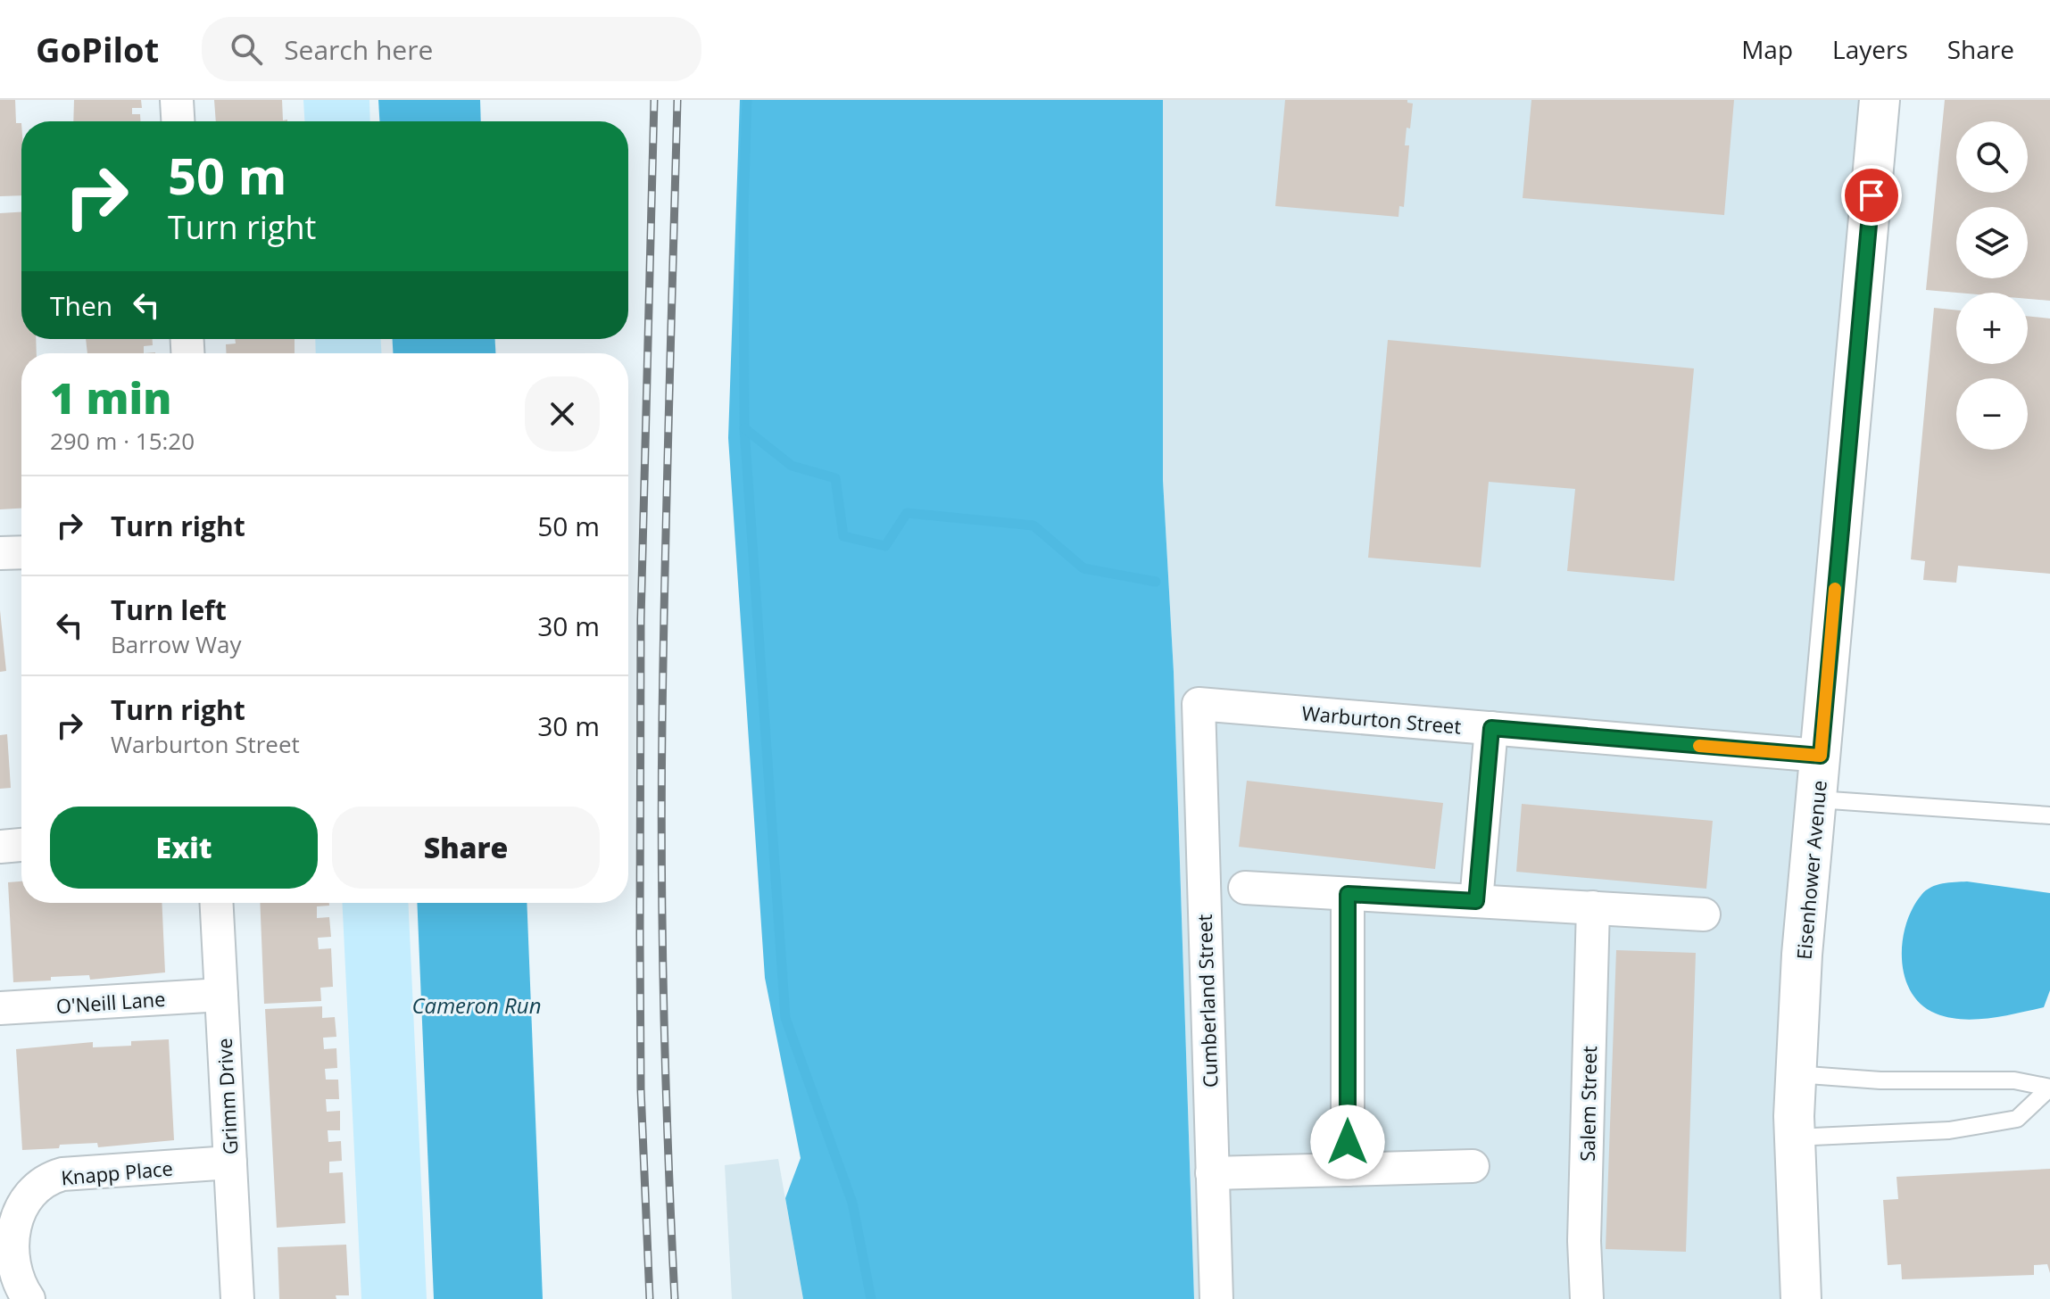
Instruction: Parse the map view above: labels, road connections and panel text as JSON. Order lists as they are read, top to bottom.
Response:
{
  "streets": {
    "main road": ["Eisenhower Avenue"],
    "street": [
      "Warburton Street",
      "Cumberland Street",
      "O'Neill Lane",
      "Grimm Drive",
      "Salem Street",
      "Knapp Place"
    ]
  },
  "crossings": [
    ["Warburton Street", "Eisenhower Avenue"],
    ["Warburton Street", "Cumberland Street"],
    ["O'Neill Lane", "Grimm Drive"],
    ["Grimm Drive", "Knapp Place"]
  ],
  "water": ["Cameron Run"],
  "page": {
    "header": "GoPilot",
    "search": "Search here",
    "nav": ["Map", "Layers", "Share"],
    "map_buttons": ["+", "−"],
    "turn": ["50 m", "Turn right"],
    "then": "Then",
    "heading": ["1 min", "290 m · 15:20"],
    "list": [
      {
        "name": "Turn right",
        "value": "50 m"
      },
      {
        "name": "Turn left",
        "note": "Barrow Way",
        "value": "30 m"
      },
      {
        "name": "Turn right",
        "note": "Warburton Street",
        "value": "30 m"
      }
    ],
    "buttons": ["Exit", "Share"]
  }
}
